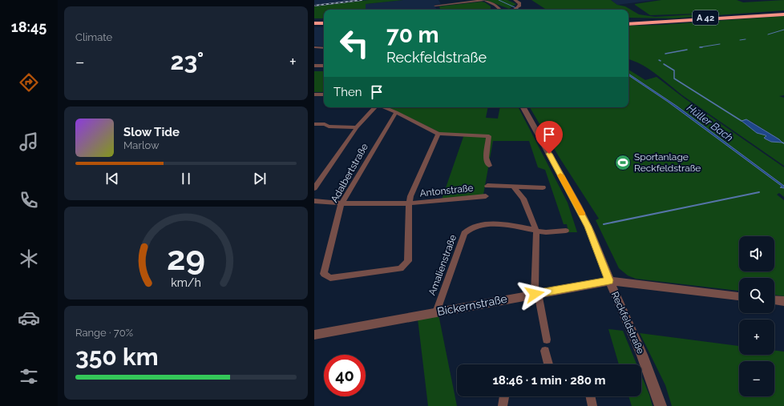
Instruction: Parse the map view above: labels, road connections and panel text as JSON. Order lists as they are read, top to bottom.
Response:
{
  "streets": {
    "highway": ["A 42"],
    "street": [
      "Adalbertstraße",
      "Antonstraße",
      "Amalienstraße",
      "Bickernstraße",
      "Reckfeldstraße"
    ]
  },
  "crossings": [
    ["Adalbertstraße", "Antonstraße"],
    ["Amalienstraße", "Bickernstraße"],
    ["Bickernstraße", "Reckfeldstraße"]
  ],
  "water": ["Hüller Bach"],
  "places": {
    "sports": ["Sportanlage Reckfeldstraße"]
  },
  "page": {
    "tabs": "18:45",
    "tile": [
      "Climate",
      ["Range · 70%", "350 km"]
    ],
    "turn": ["70 m", "Reckfeldstraße"],
    "heat": ["−", "23°", "+"],
    "then": "Then",
    "song": ["Slow Tide", "Marlow"],
    "map_buttons": ["+", "−"],
    "limit": "40",
    "trip": "18:46 · 1 min · 280 m",
    "gauge": ["29", "km/h"]
  }
}
